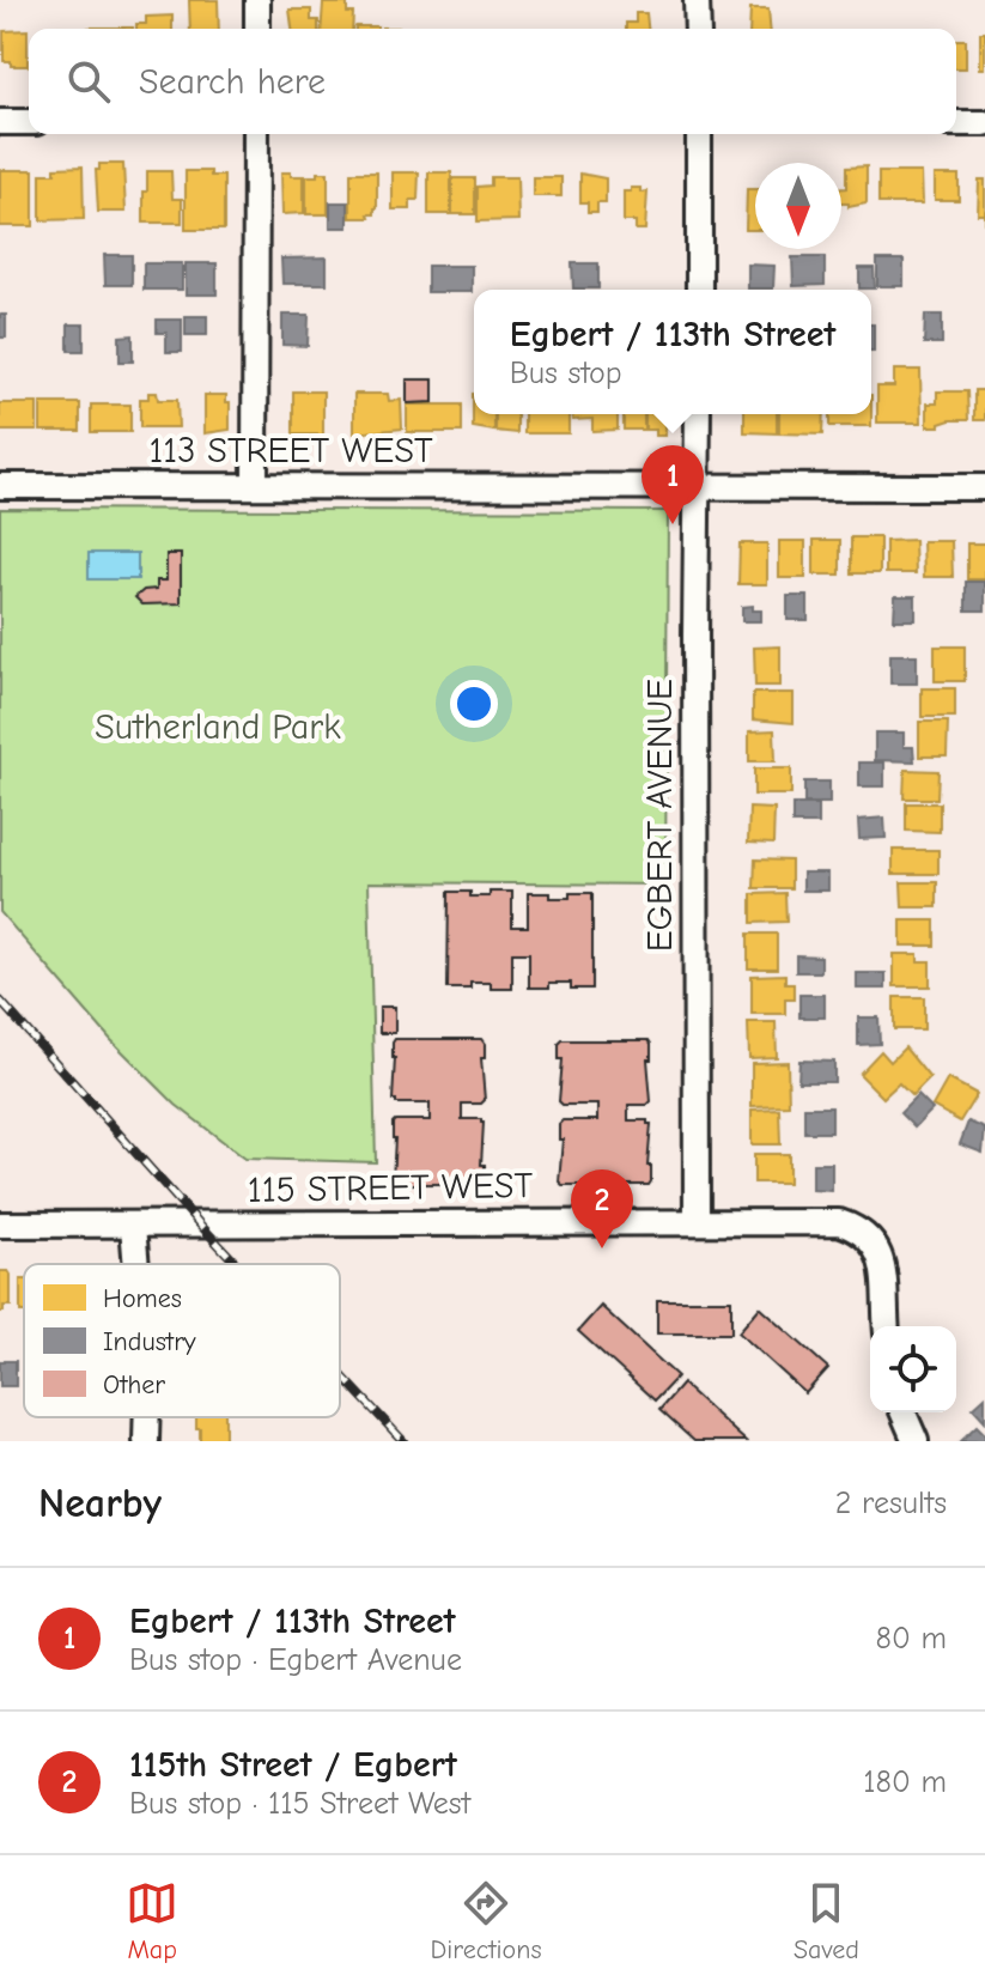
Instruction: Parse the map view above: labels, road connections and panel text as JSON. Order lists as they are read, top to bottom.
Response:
{
  "streets": {
    "street": ["113 STREET WEST", "EGBERT AVENUE", "115 STREET WEST"]
  },
  "crossings": [
    ["113 STREET WEST", "EGBERT AVENUE"],
    ["EGBERT AVENUE", "115 STREET WEST"]
  ],
  "parks": ["Sutherland Park"],
  "legend": ["Homes", "Industry", "Other"],
  "north": "bottom",
  "page": {
    "search": "Search here",
    "popup": ["Egbert / 113th Street", "Bus stop"],
    "pins": ["1", "2"],
    "heading": ["Nearby", "2 results"],
    "list": [
      {
        "mark": "1",
        "name": "Egbert / 113th Street",
        "note": "Bus stop · Egbert Avenue",
        "value": "80 m"
      },
      {
        "mark": "2",
        "name": "115th Street / Egbert",
        "note": "Bus stop · 115 Street West",
        "value": "180 m"
      }
    ],
    "nav": ["Map", "Directions", "Saved"]
  }
}
